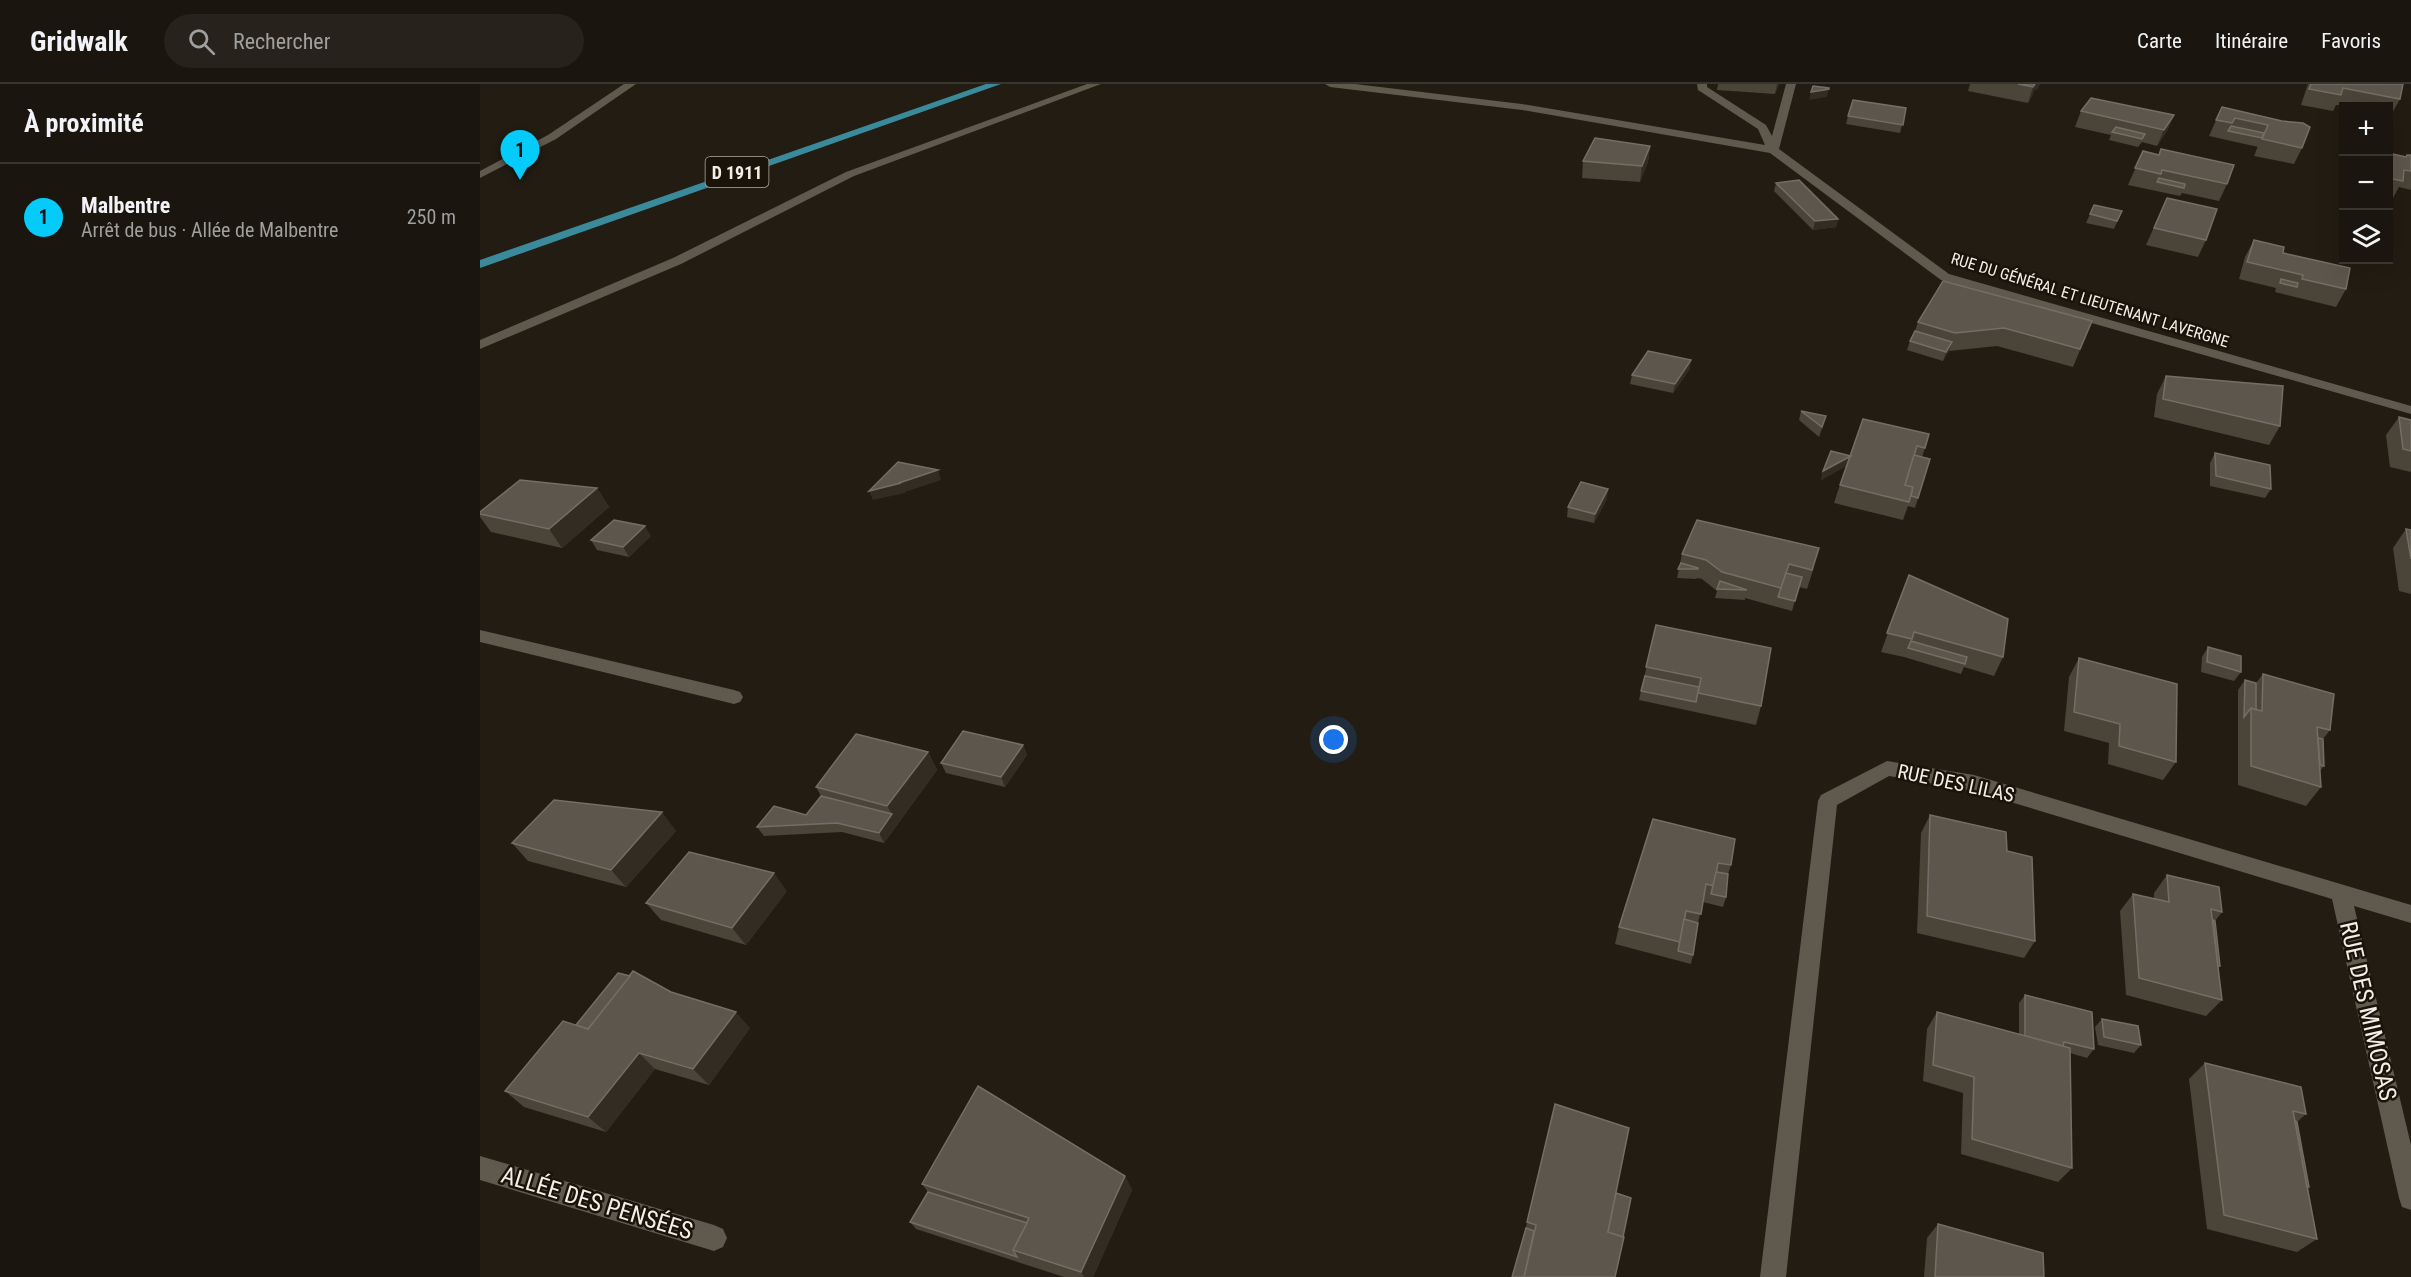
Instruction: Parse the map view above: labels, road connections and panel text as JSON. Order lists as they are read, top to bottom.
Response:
{
  "streets": {
    "main road": ["D 1911"],
    "street": [
      "RUE DU GÉNÉRAL ET LIEUTENANT LAVERGNE",
      "RUE DES LILAS",
      "RUE DES MIMOSAS",
      "ALLÉE DES PENSÉES"
    ]
  },
  "crossings": [
    ["RUE DES LILAS", "RUE DES MIMOSAS"]
  ],
  "page": {
    "header": "Gridwalk",
    "search": "Rechercher",
    "nav": ["Carte", "Itinéraire", "Favoris"],
    "heading": "À proximité",
    "map_buttons": ["+", "−"],
    "pins": "1",
    "list": [
      {
        "mark": "1",
        "name": "Malbentre",
        "note": "Arrêt de bus · Allée de Malbentre",
        "value": "250 m"
      }
    ]
  }
}
